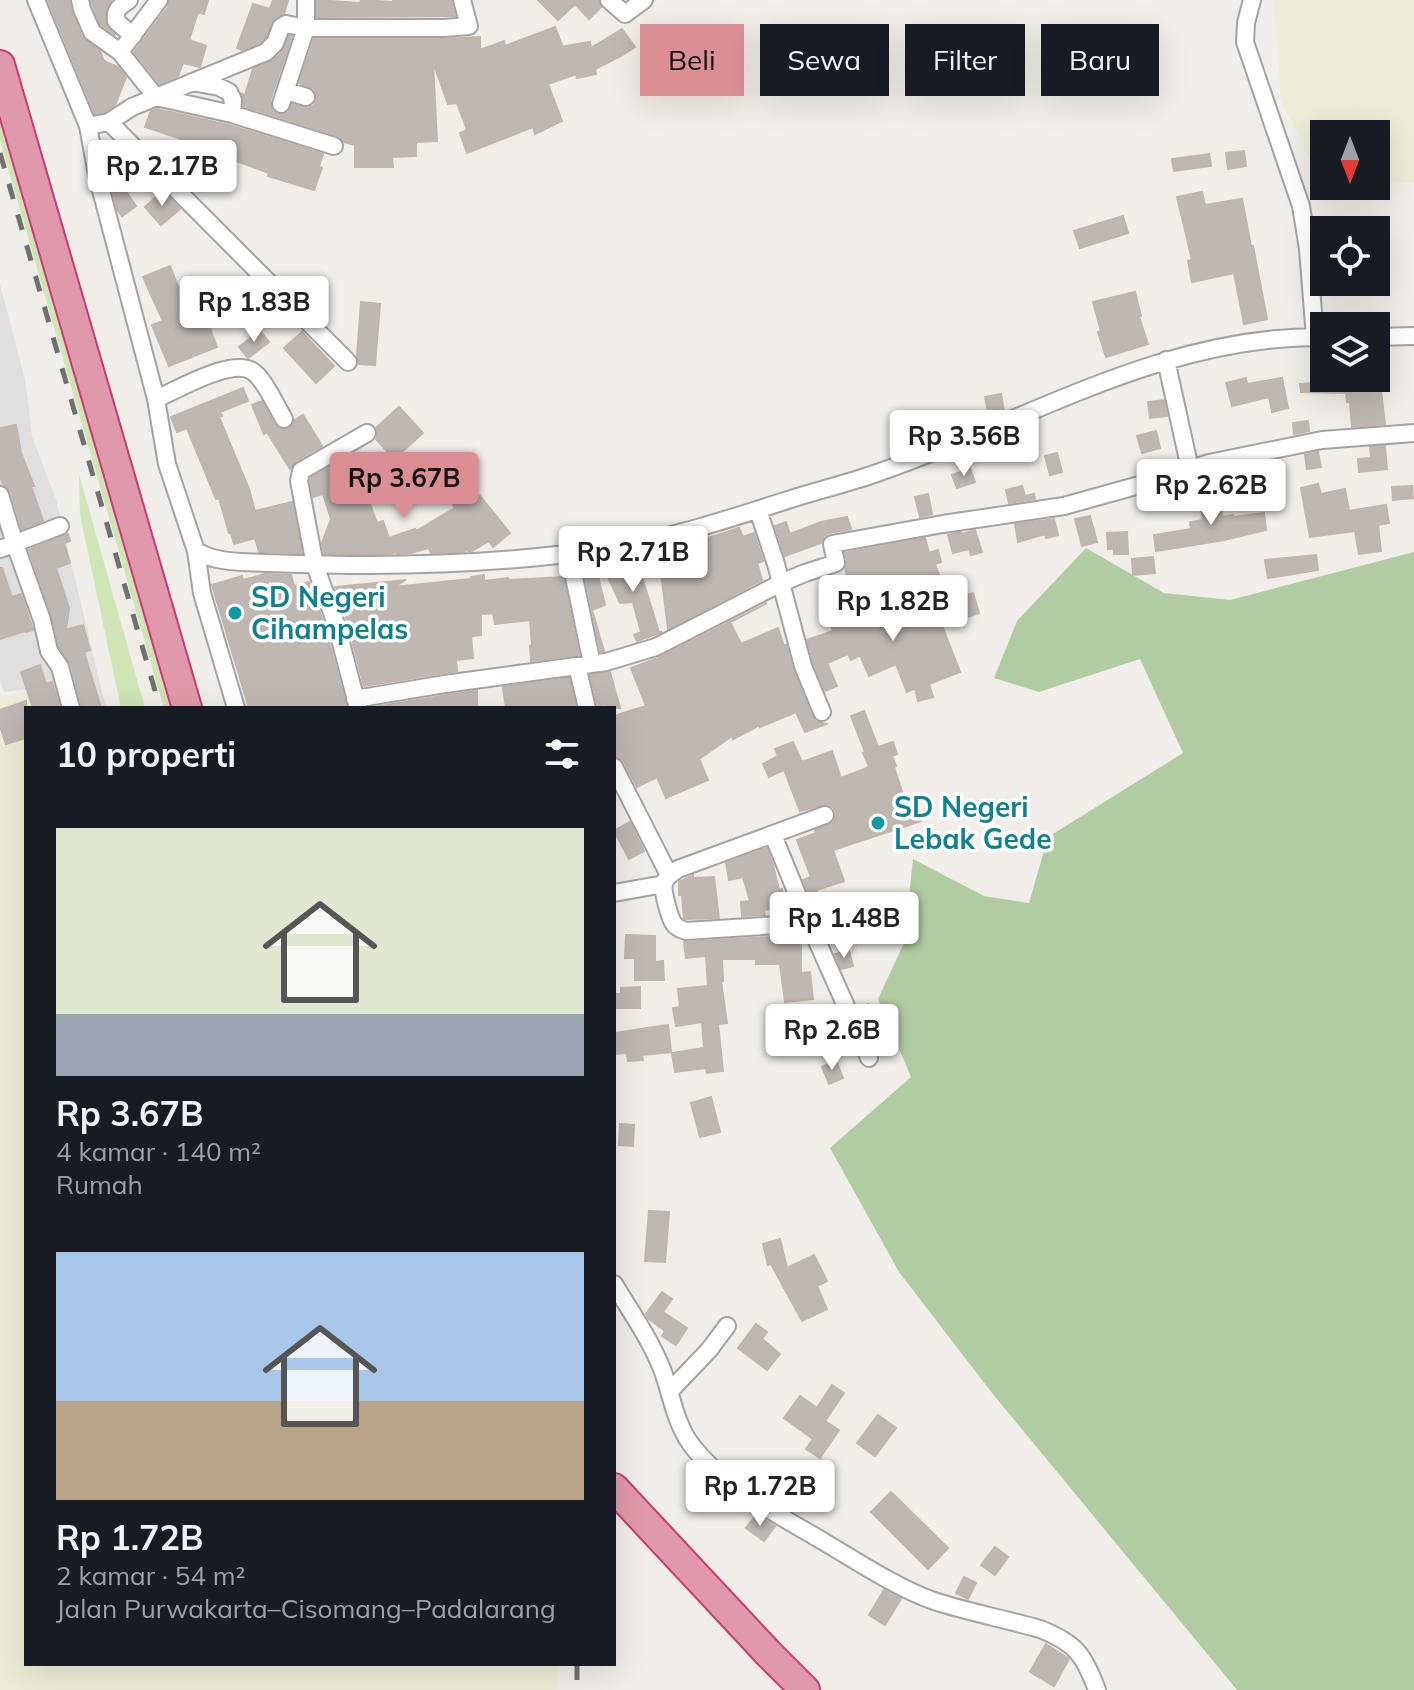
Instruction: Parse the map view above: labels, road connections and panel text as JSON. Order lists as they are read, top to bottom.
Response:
{
  "places": ["SD Negeri Cihampelas", "SD Negeri Lebak Gede"],
  "north": "bottom",
  "page": {
    "chip": [
      "Beli",
      "Sewa",
      "Filter",
      "Baru"
    ],
    "price": [
      "Rp 2.17B",
      "Rp 1.83B",
      "Rp 3.56B",
      "Rp 3.67B",
      "Rp 2.62B",
      "Rp 2.71B",
      "Rp 1.82B",
      "Rp 1.48B",
      "Rp 2.6B",
      "Rp 1.72B"
    ],
    "heading": "10 properti",
    "list": [
      {
        "name": "Rp 3.67B",
        "note": "4 kamar · 140 m² · Rumah"
      },
      {
        "name": "Rp 1.72B",
        "note": "2 kamar · 54 m² · Jalan Purwakarta–Cisomang–Padalarang"
      }
    ]
  }
}
